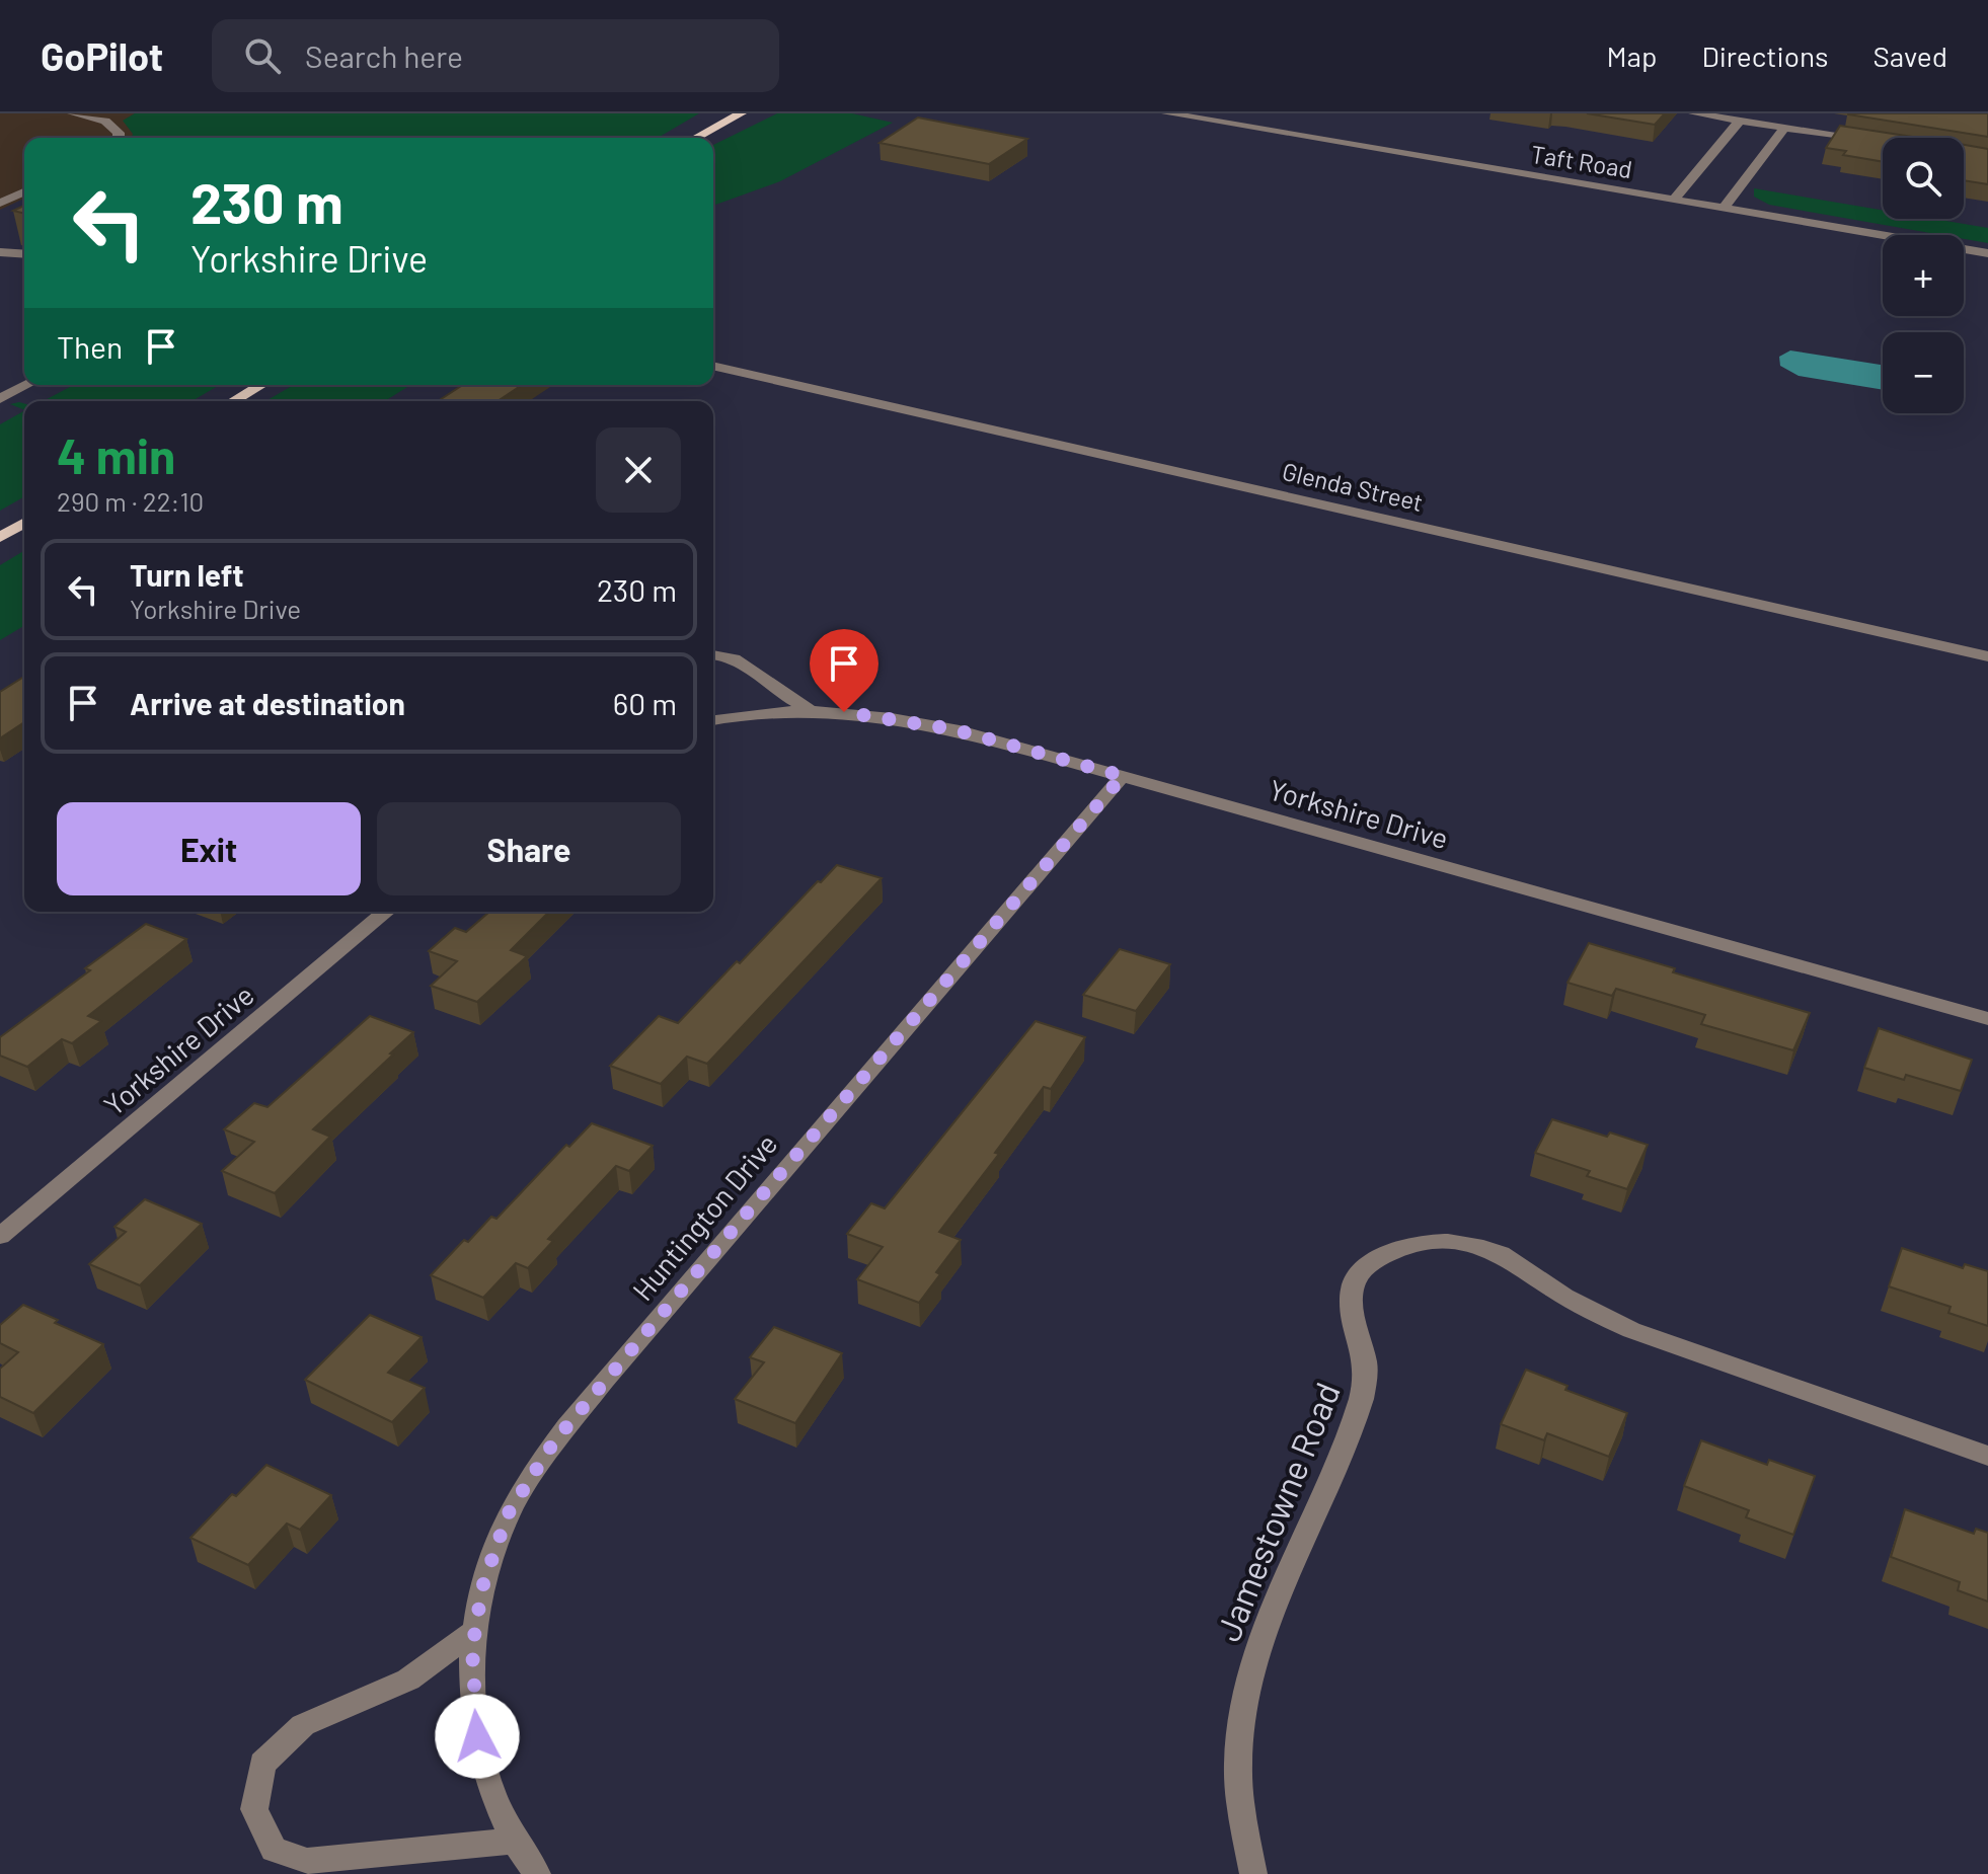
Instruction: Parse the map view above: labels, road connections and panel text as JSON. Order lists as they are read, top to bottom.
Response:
{
  "streets": {
    "street": [
      "Taft Road",
      "Glenda Street",
      "Yorkshire Drive",
      "Huntington Drive",
      "Jamestowne Road"
    ]
  },
  "crossings": [
    ["Yorkshire Drive", "Huntington Drive"]
  ],
  "page": {
    "header": "GoPilot",
    "search": "Search here",
    "nav": ["Map", "Directions", "Saved"],
    "map_buttons": ["+", "−"],
    "turn": ["230 m", "Yorkshire Drive"],
    "then": "Then",
    "heading": ["4 min", "290 m · 22:10"],
    "list": [
      {
        "name": "Turn left",
        "note": "Yorkshire Drive",
        "value": "230 m"
      },
      {
        "name": "Arrive at destination",
        "value": "60 m"
      }
    ],
    "buttons": ["Exit", "Share"]
  }
}
